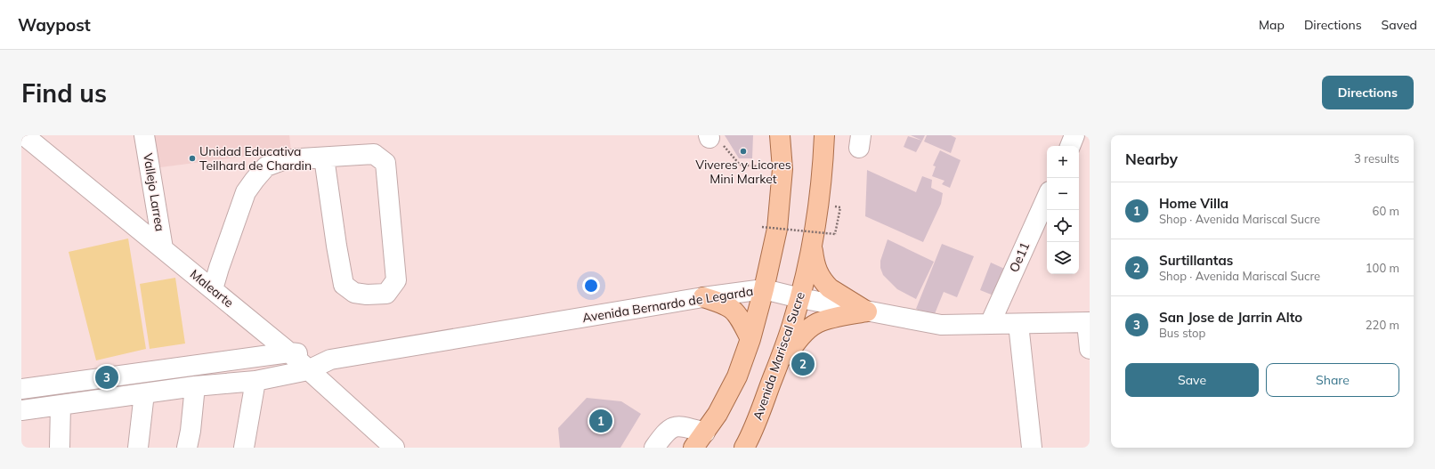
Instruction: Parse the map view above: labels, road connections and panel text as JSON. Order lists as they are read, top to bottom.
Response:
{
  "streets": {
    "main road": ["Avenida Mariscal Sucre"],
    "street": [
      "Vallejo Larrea",
      "Oe11",
      "Malearte",
      "Avenida Bernardo de Legarda"
    ]
  },
  "crossings": [
    ["Vallejo Larrea", "Malearte"],
    ["Oe11", "Avenida Bernardo de Legarda"],
    ["Malearte", "Avenida Bernardo de Legarda"],
    ["Avenida Bernardo de Legarda", "Avenida Mariscal Sucre"]
  ],
  "places": ["Viveres y Licores Mini Market", "Unidad Educativa Teilhard de Chardin"],
  "page": {
    "header": "Waypost",
    "nav": ["Map", "Directions", "Saved"],
    "buttons": [
      "Directions",
      ["Save", "Share"]
    ],
    "title": "Find us",
    "heading": ["Nearby", "3 results"],
    "map_buttons": ["+", "−"],
    "list": [
      {
        "mark": "1",
        "name": "Home Villa",
        "note": "Shop · Avenida Mariscal Sucre",
        "value": "60 m"
      },
      {
        "mark": "2",
        "name": "Surtillantas",
        "note": "Shop · Avenida Mariscal Sucre",
        "value": "100 m"
      },
      {
        "mark": "3",
        "name": "San Jose de Jarrin Alto",
        "note": "Bus stop",
        "value": "220 m"
      }
    ],
    "pins": ["2", "3", "1"]
  }
}
